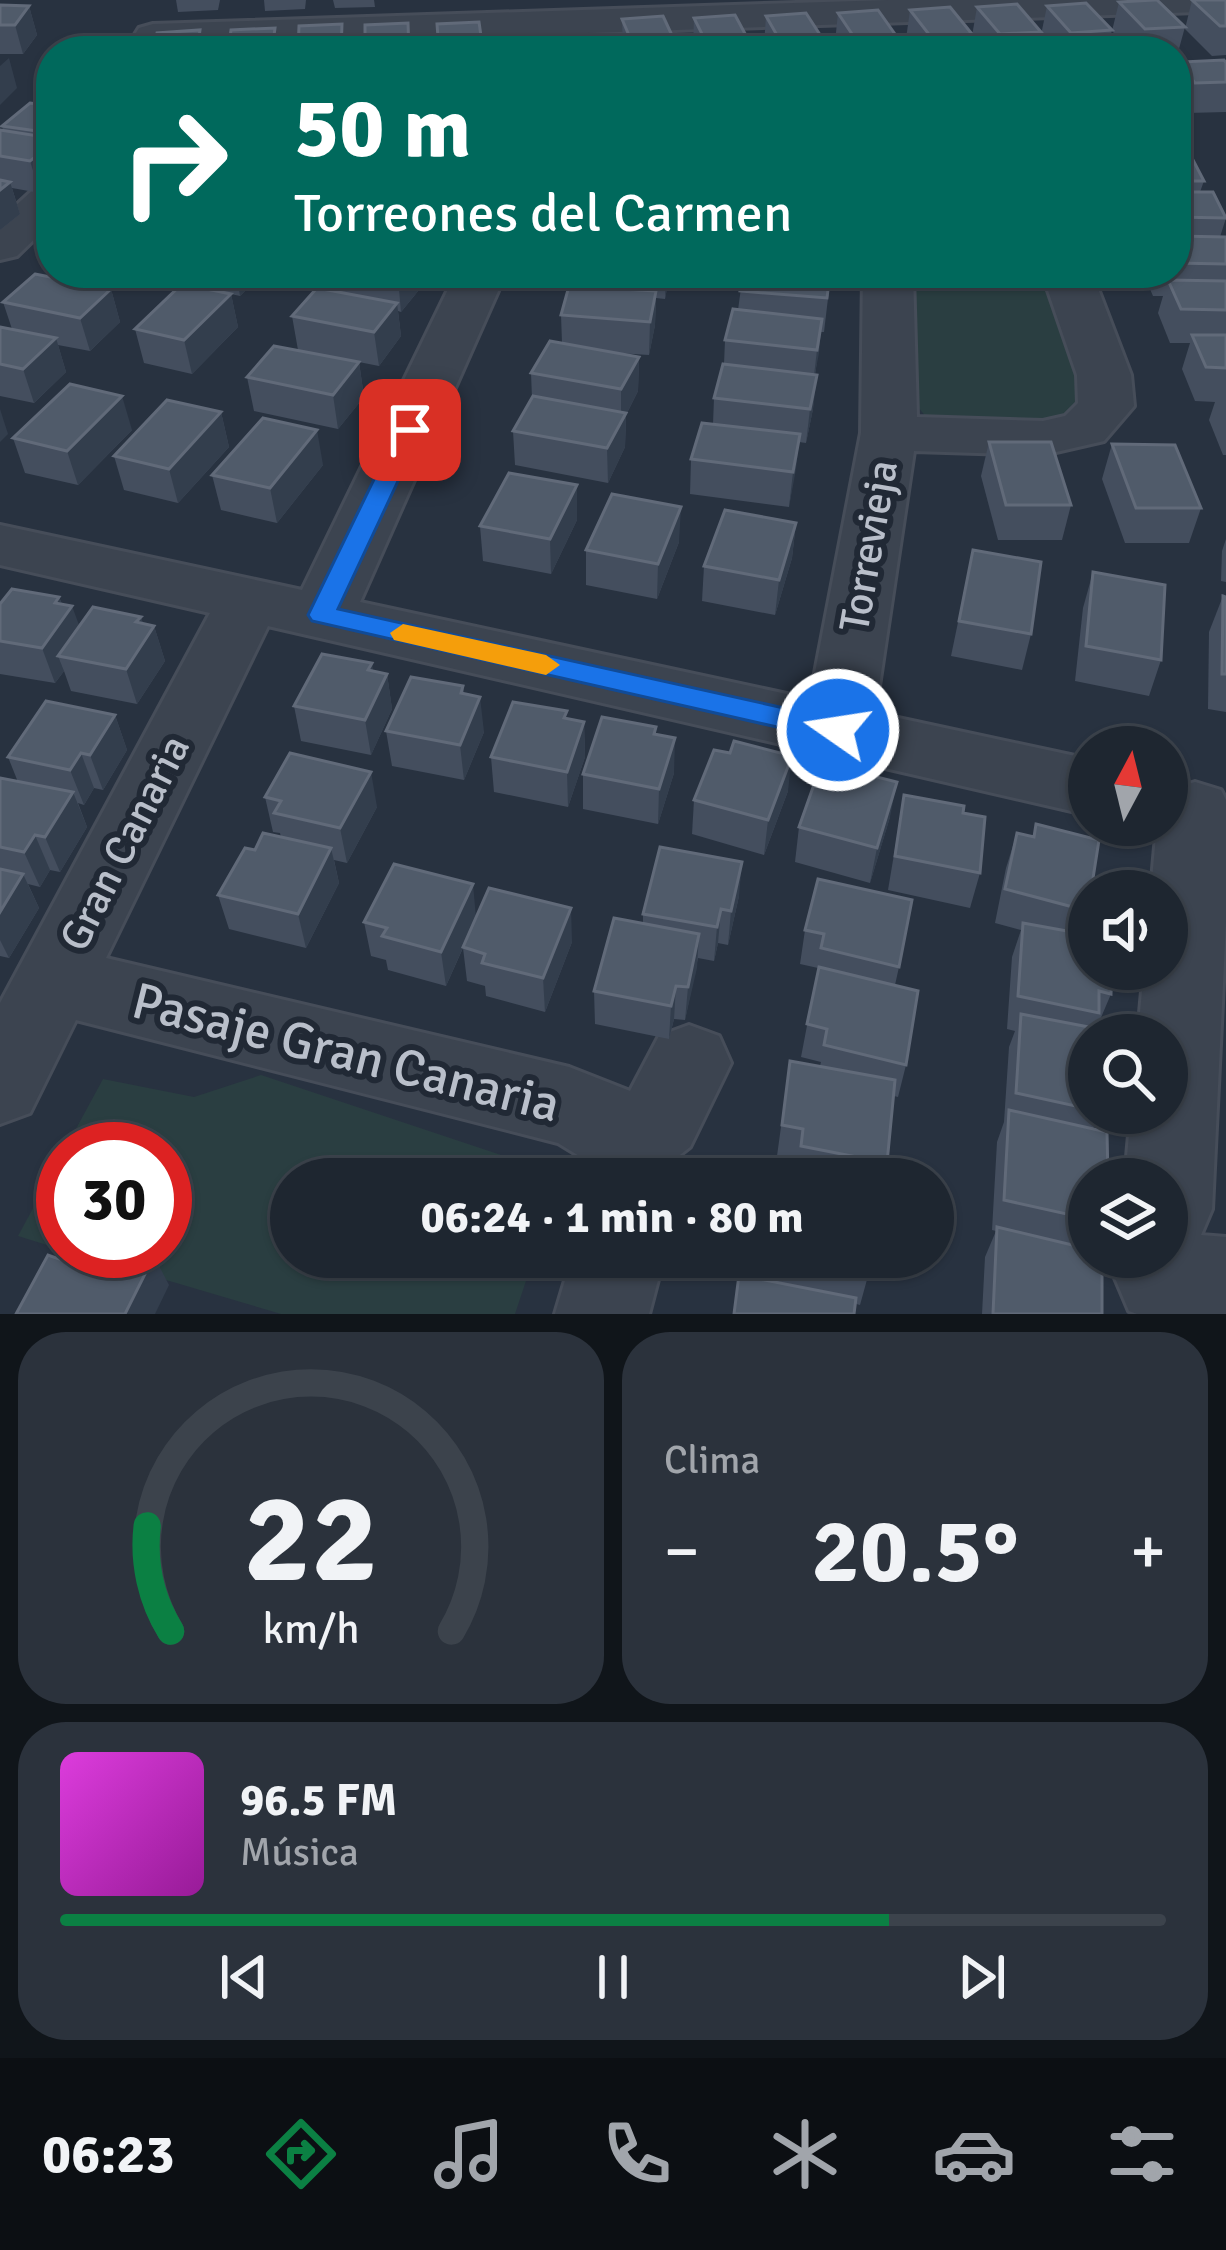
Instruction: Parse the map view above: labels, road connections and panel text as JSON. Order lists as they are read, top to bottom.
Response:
{
  "streets": {
    "street": ["Torrevieja", "Gran Canaria", "Pasaje Gran Canaria"]
  },
  "crossings": [
    ["Gran Canaria", "Pasaje Gran Canaria"]
  ],
  "north": "top",
  "page": {
    "turn": ["50 m", "Torreones del Carmen"],
    "limit": "30",
    "trip": "06:24 · 1 min · 80 m",
    "tile": "Clima",
    "heat": ["−", "20.5°", "+"],
    "song": ["96.5 FM", "Música"],
    "tabs": "06:23",
    "gauge": ["22", "km/h"]
  }
}
